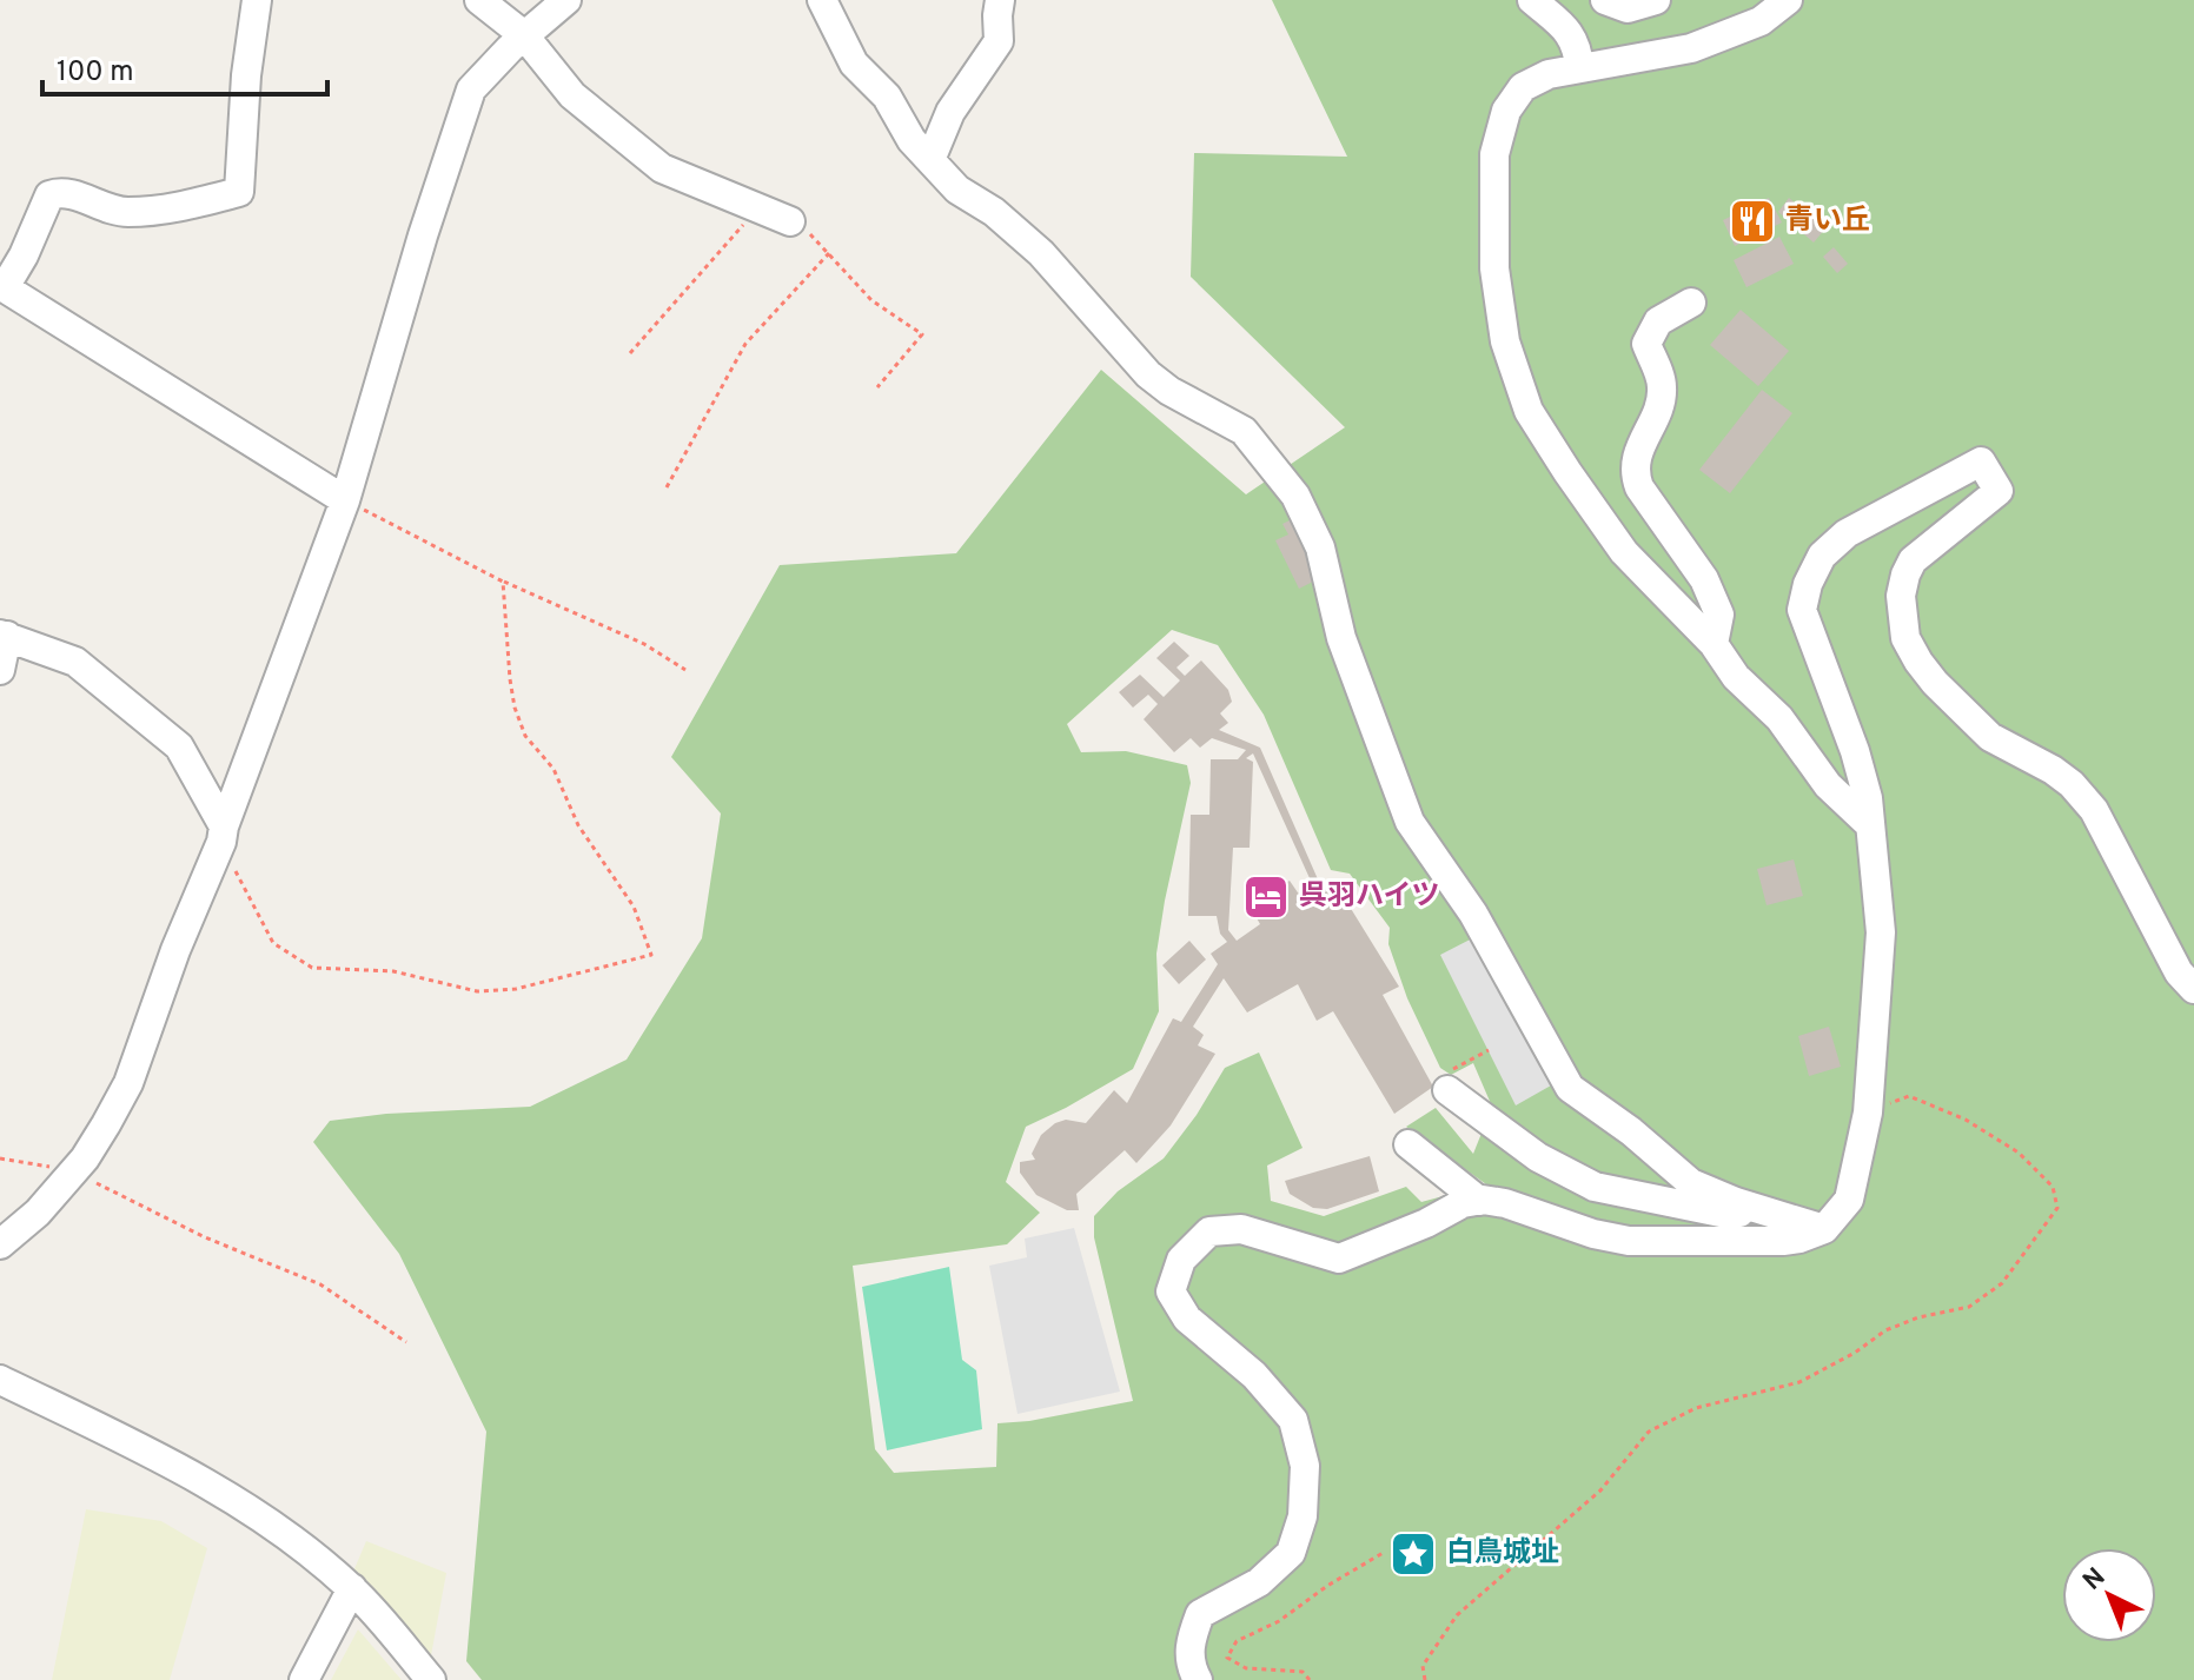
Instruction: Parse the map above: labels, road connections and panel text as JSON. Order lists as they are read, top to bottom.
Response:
{
  "places": {
    "restaurant": ["青い丘"],
    "hotel": ["呉羽ハイツ"],
    "place": ["白鳥城址"]
  },
  "scale_bar": "100 m",
  "north": "top left"
}
